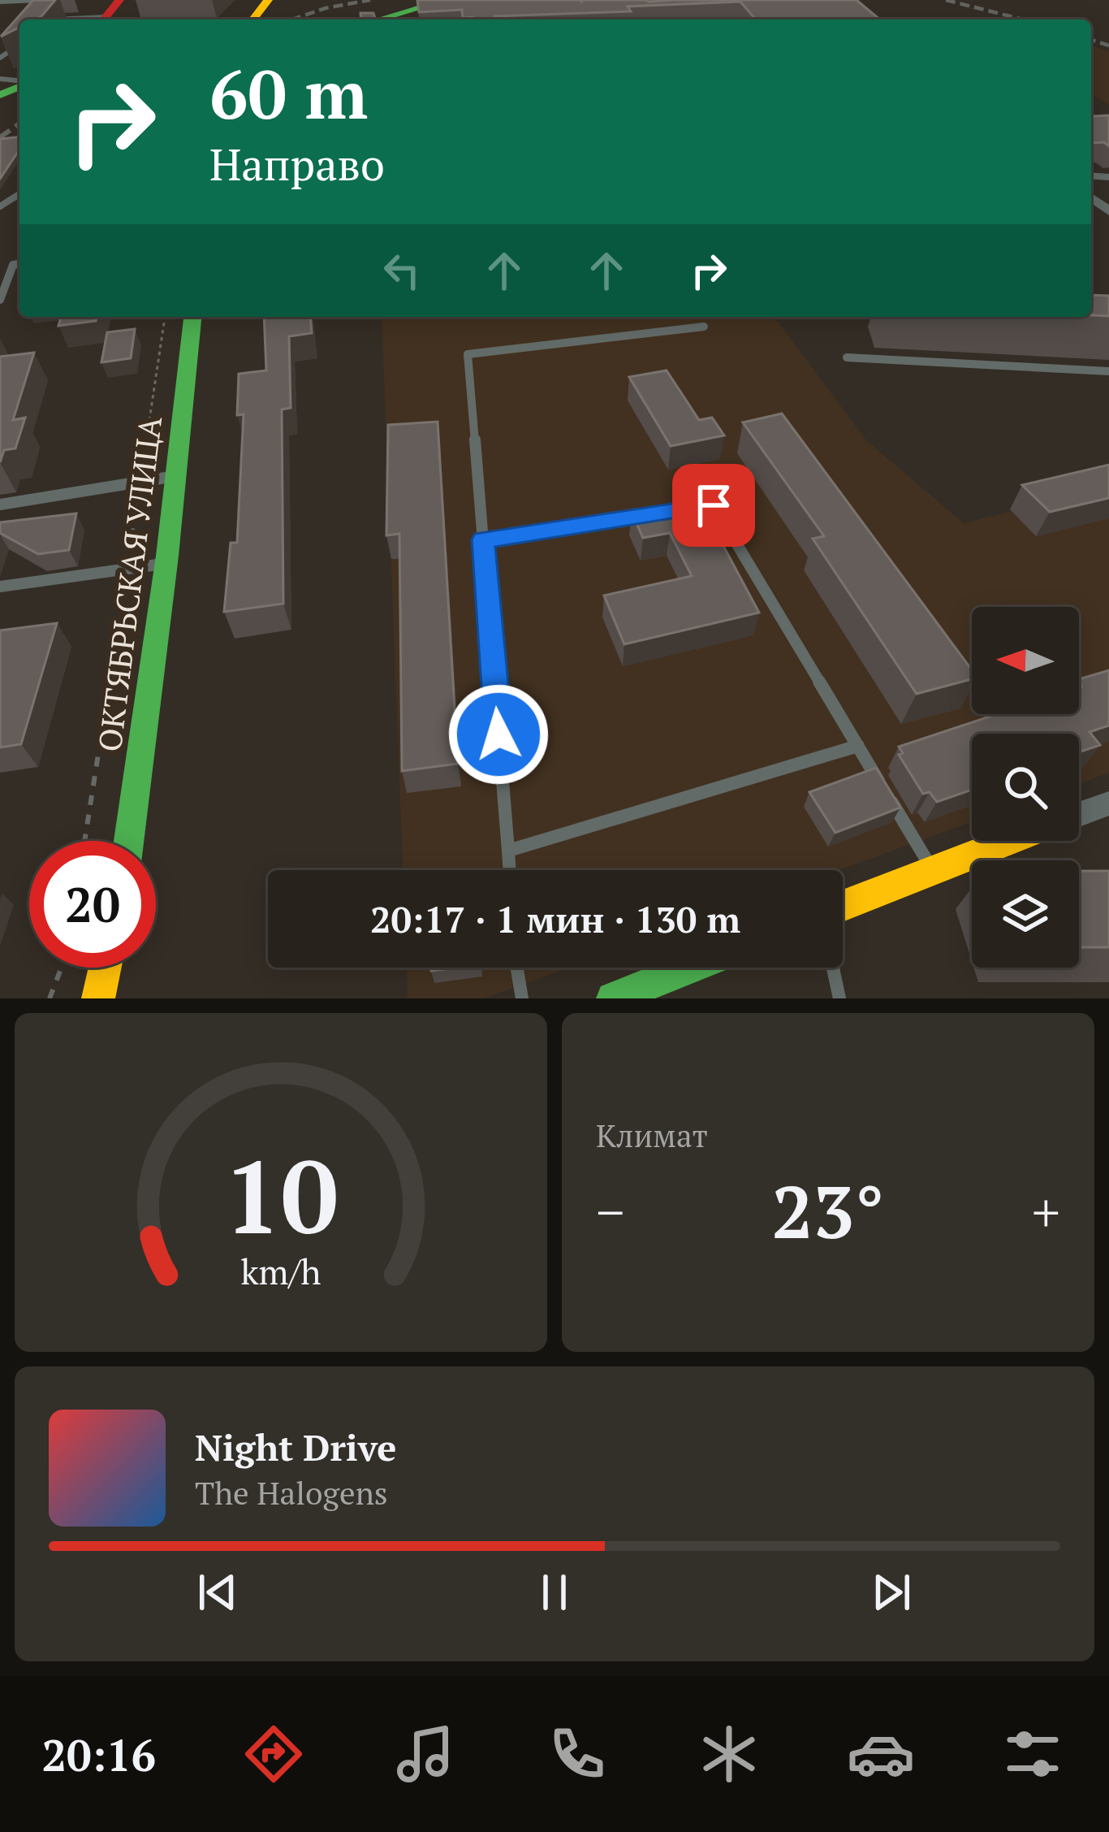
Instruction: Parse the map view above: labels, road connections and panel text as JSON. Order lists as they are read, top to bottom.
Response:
{
  "streets": {
    "main road": ["ОКТЯБРЬСКАЯ УЛИЦА"]
  },
  "north": "left",
  "page": {
    "turn": ["60 m", "Направо"],
    "limit": "20",
    "trip": "20:17 · 1 мин · 130 m",
    "tile": "Климат",
    "heat": ["−", "23°", "+"],
    "song": ["Night Drive", "The Halogens"],
    "tabs": "20:16",
    "gauge": ["10", "km/h"]
  }
}
